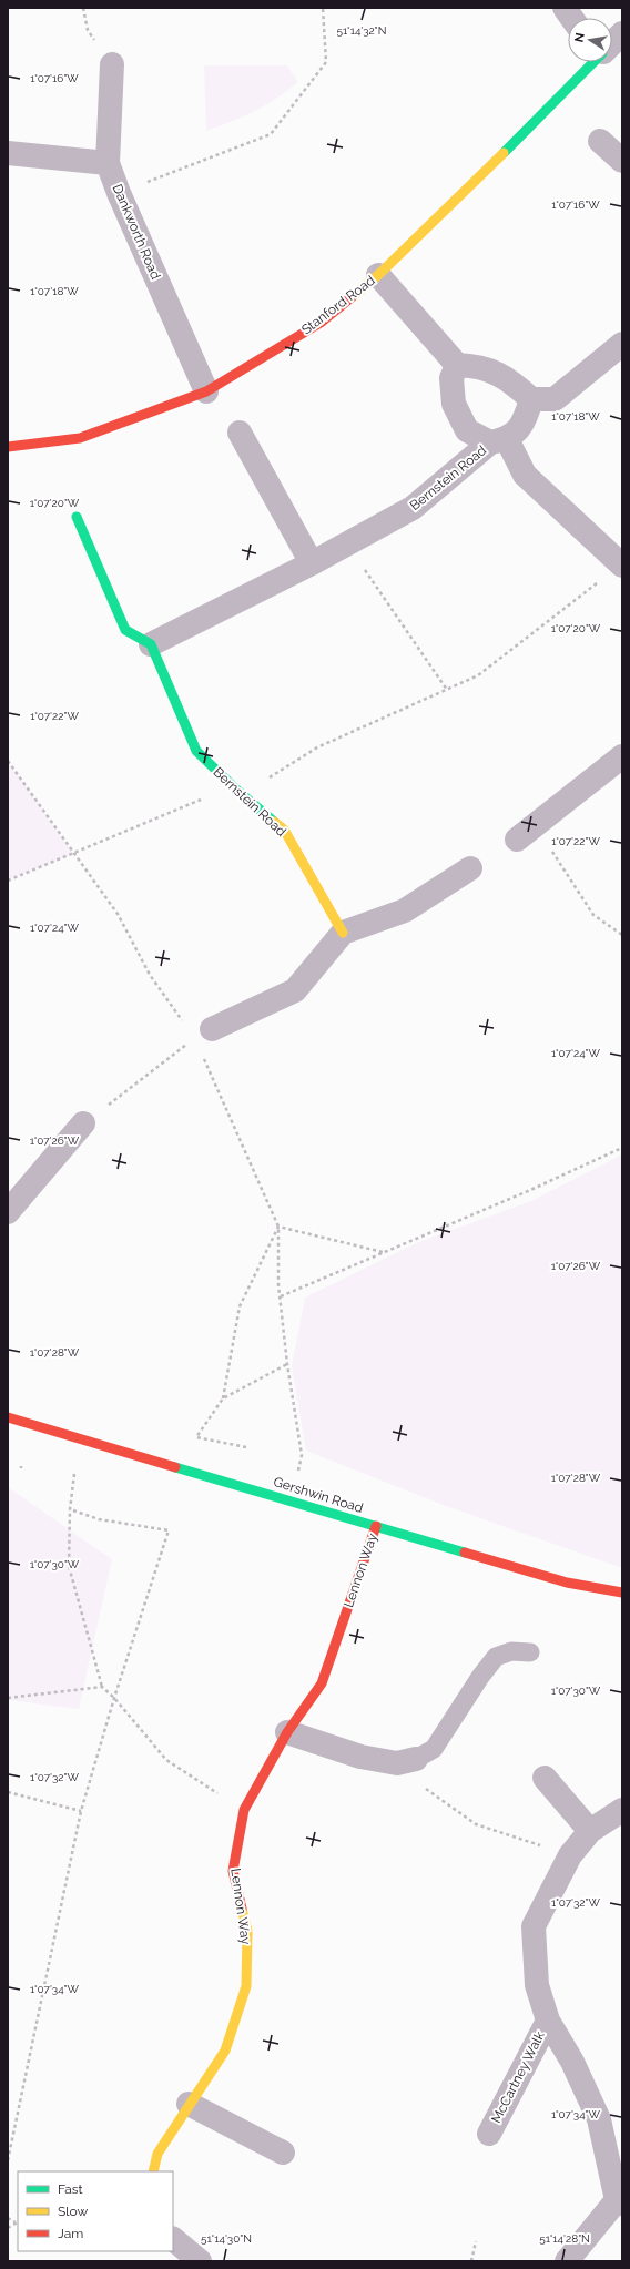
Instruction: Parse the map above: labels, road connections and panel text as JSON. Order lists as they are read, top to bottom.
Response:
{
  "streets": {
    "street": [
      "Dankworth Road",
      "Stanford Road",
      "Bernstein Road",
      "Gershwin Road",
      "Lennon Way",
      "McCartney Walk"
    ]
  },
  "crossings": [
    ["Dankworth Road", "Stanford Road"],
    ["Gershwin Road", "Lennon Way"]
  ],
  "legend": ["Fast", "Slow", "Jam"],
  "north": "left",
  "coordinates": [
    "51°14'32\"N",
    "1°07'16\"W",
    "1°07'18\"W",
    "1°07'20\"W",
    "1°07'22\"W",
    "1°07'24\"W",
    "1°07'26\"W",
    "1°07'28\"W",
    "1°07'30\"W",
    "1°07'32\"W",
    "1°07'34\"W",
    "51°14'30\"N",
    "51°14'28\"N"
  ]
}
